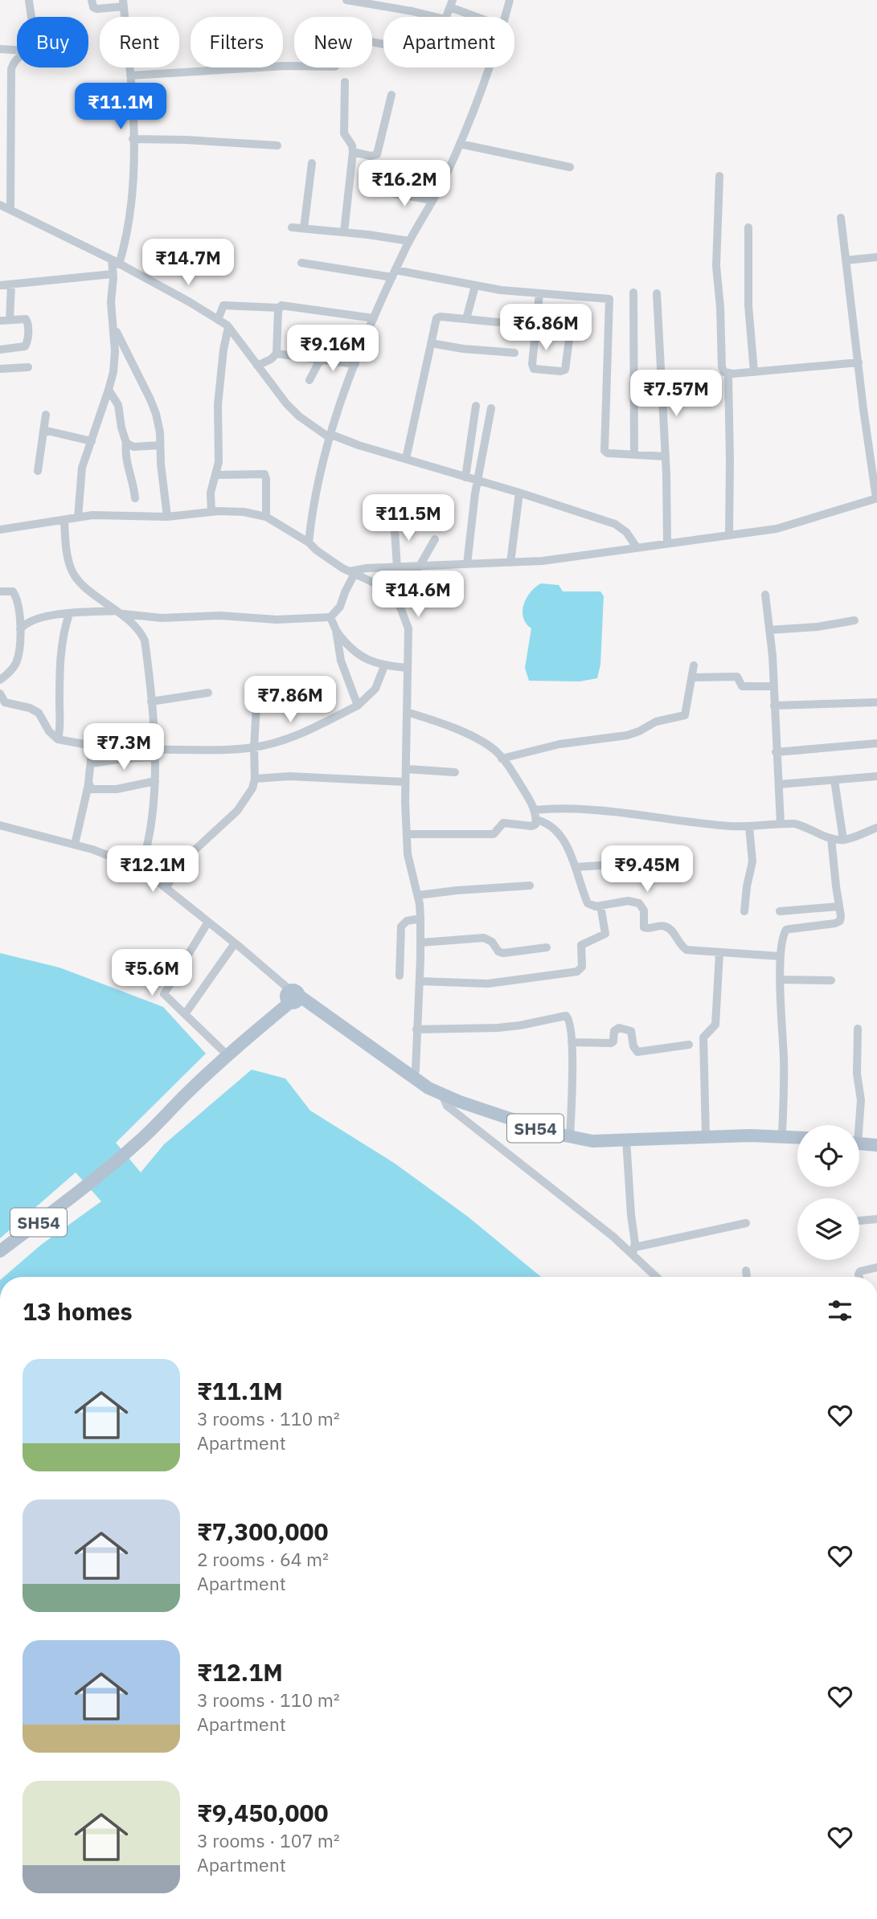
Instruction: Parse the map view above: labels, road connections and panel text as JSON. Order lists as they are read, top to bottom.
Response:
{
  "streets": {
    "main road": ["SH54"]
  },
  "page": {
    "chip": [
      "Buy",
      "Rent",
      "Filters",
      "New",
      "Apartment"
    ],
    "price": [
      "₹11.1M",
      "₹16.2M",
      "₹14.7M",
      "₹6.86M",
      "₹9.16M",
      "₹7.57M",
      "₹11.5M",
      "₹14.6M",
      "₹7.86M",
      "₹7.3M",
      "₹12.1M",
      "₹9.45M",
      "₹5.6M"
    ],
    "heading": "13 homes",
    "list": [
      {
        "name": "₹11.1M",
        "note": "3 rooms · 110 m² · Apartment"
      },
      {
        "name": "₹7,300,000",
        "note": "2 rooms · 64 m² · Apartment"
      },
      {
        "name": "₹12.1M",
        "note": "3 rooms · 110 m² · Apartment"
      },
      {
        "name": "₹9,450,000",
        "note": "3 rooms · 107 m² · Apartment"
      }
    ]
  }
}
